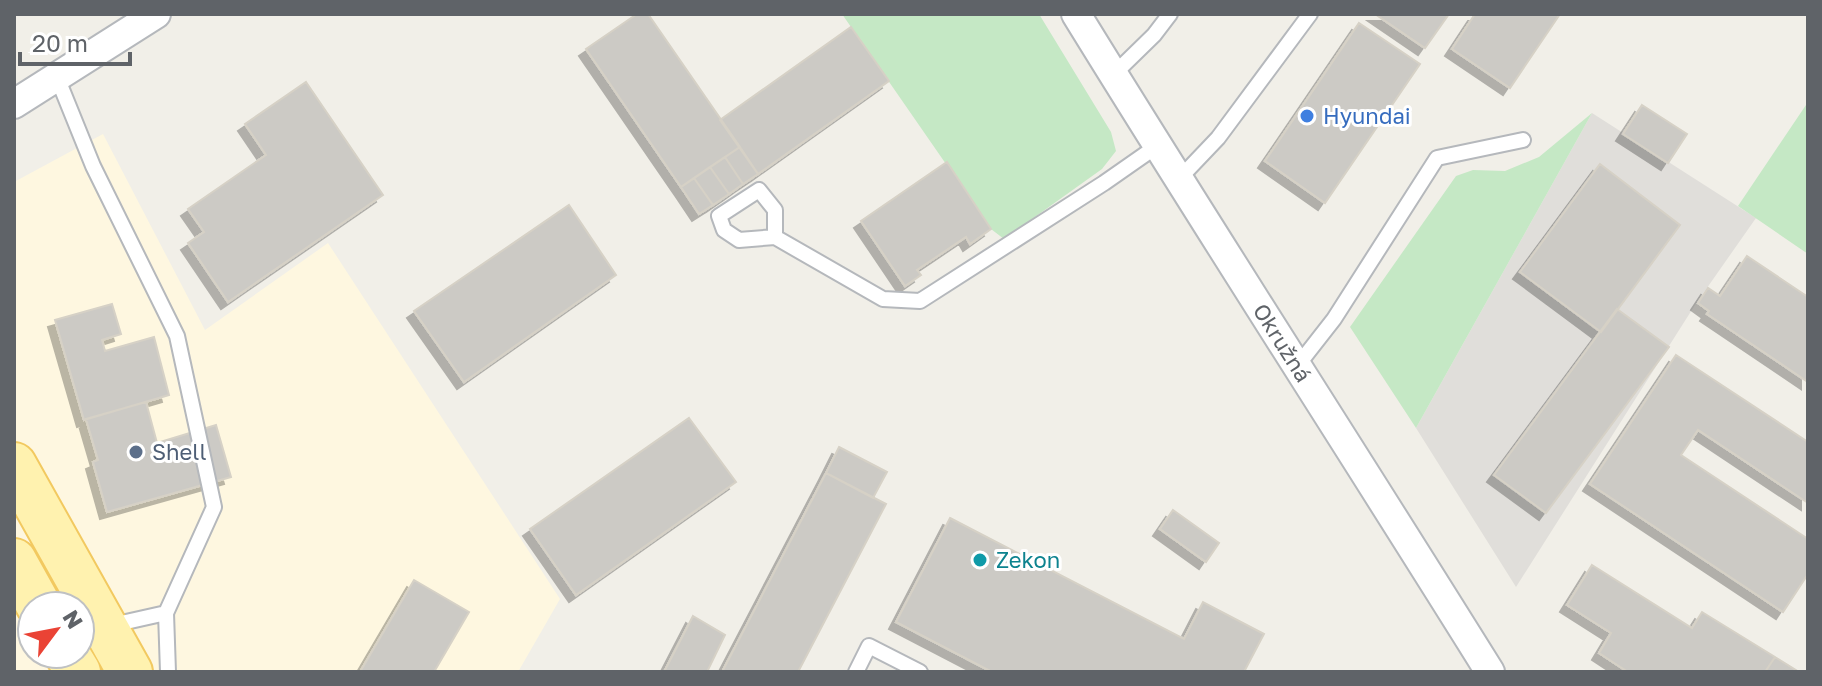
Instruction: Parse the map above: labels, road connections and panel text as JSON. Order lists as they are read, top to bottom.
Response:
{
  "streets": {
    "street": ["Okružná"]
  },
  "places": ["Hyundai", "Shell", "Zekon"],
  "scale_bar": "20 m",
  "north": "top right"
}
